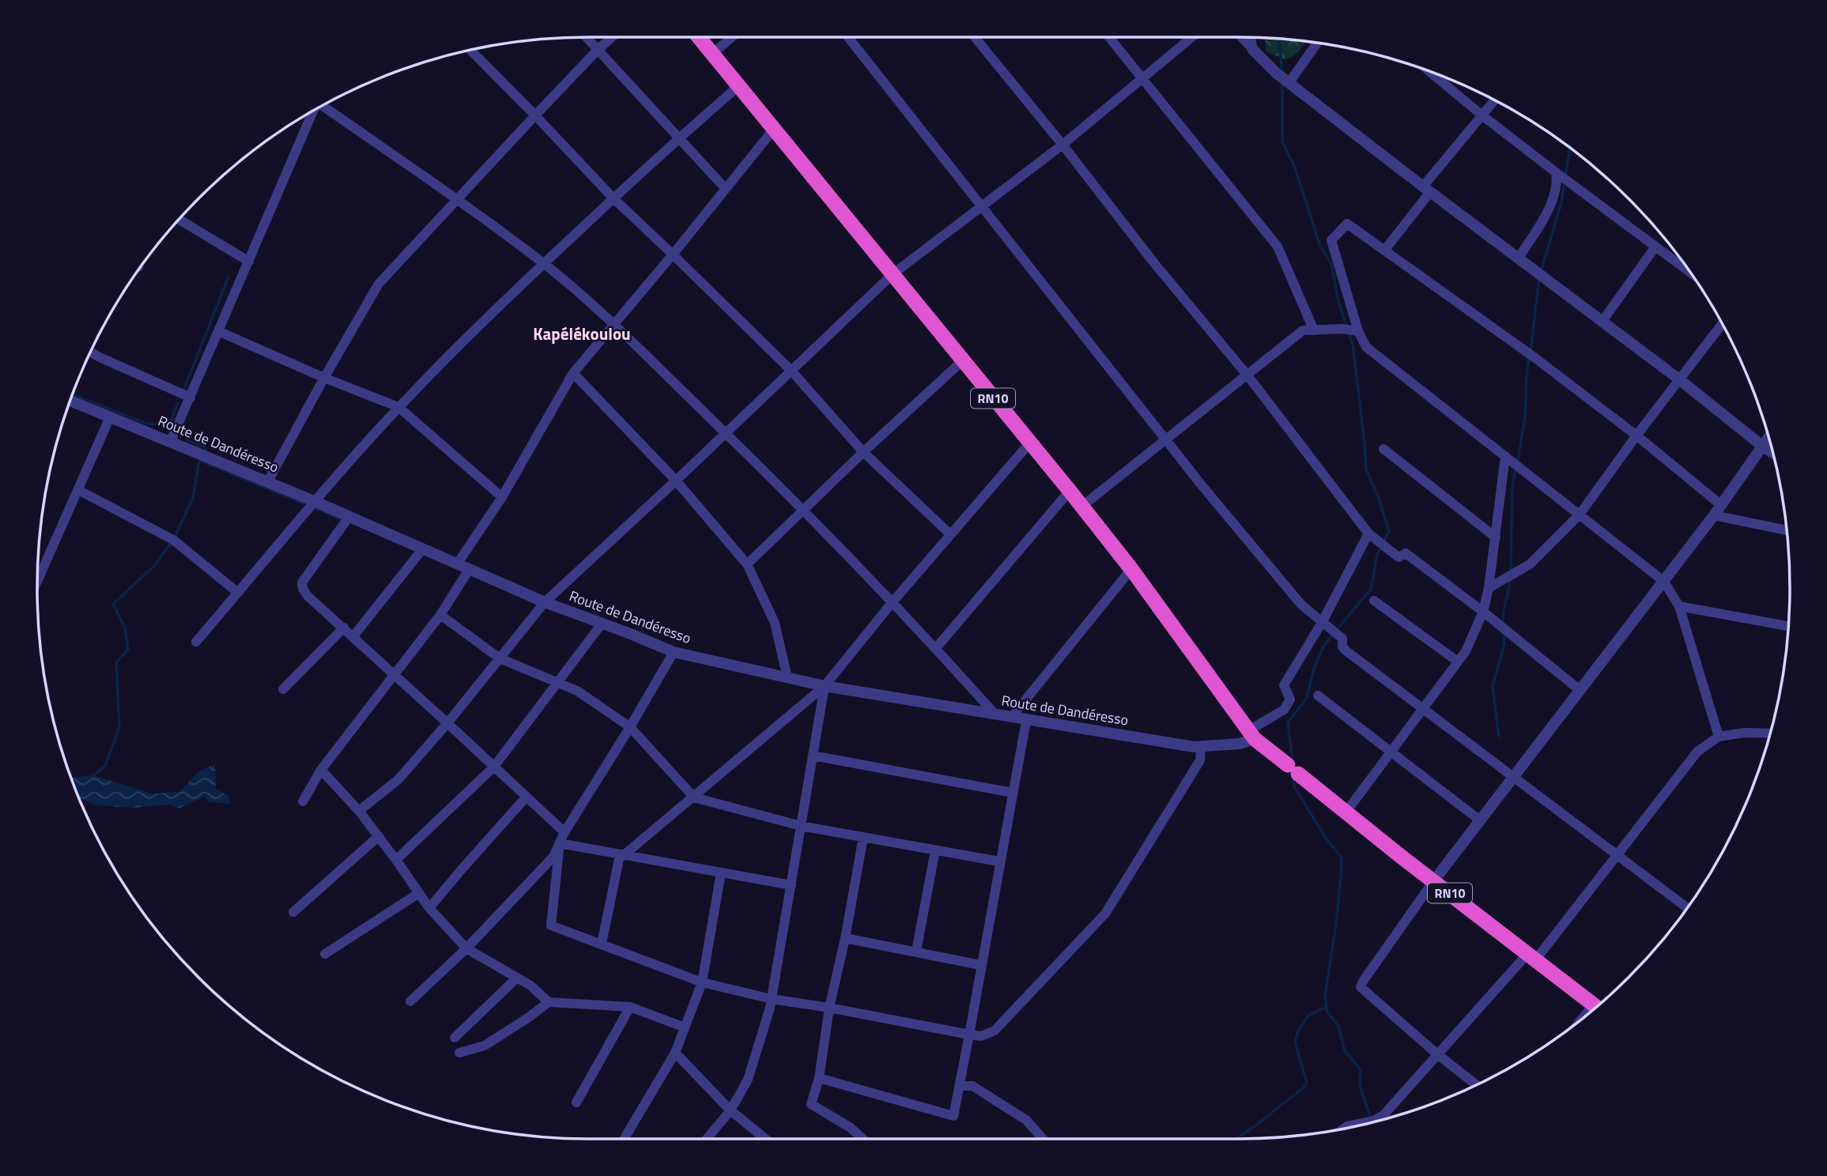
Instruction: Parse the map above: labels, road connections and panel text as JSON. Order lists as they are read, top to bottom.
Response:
{
  "streets": {
    "highway": ["RN10"],
    "street": ["Route de Dandéresso"]
  },
  "crossings": [
    ["RN10", "Route de Dandéresso"]
  ],
  "districts": ["Kapélékoulou"]
}
